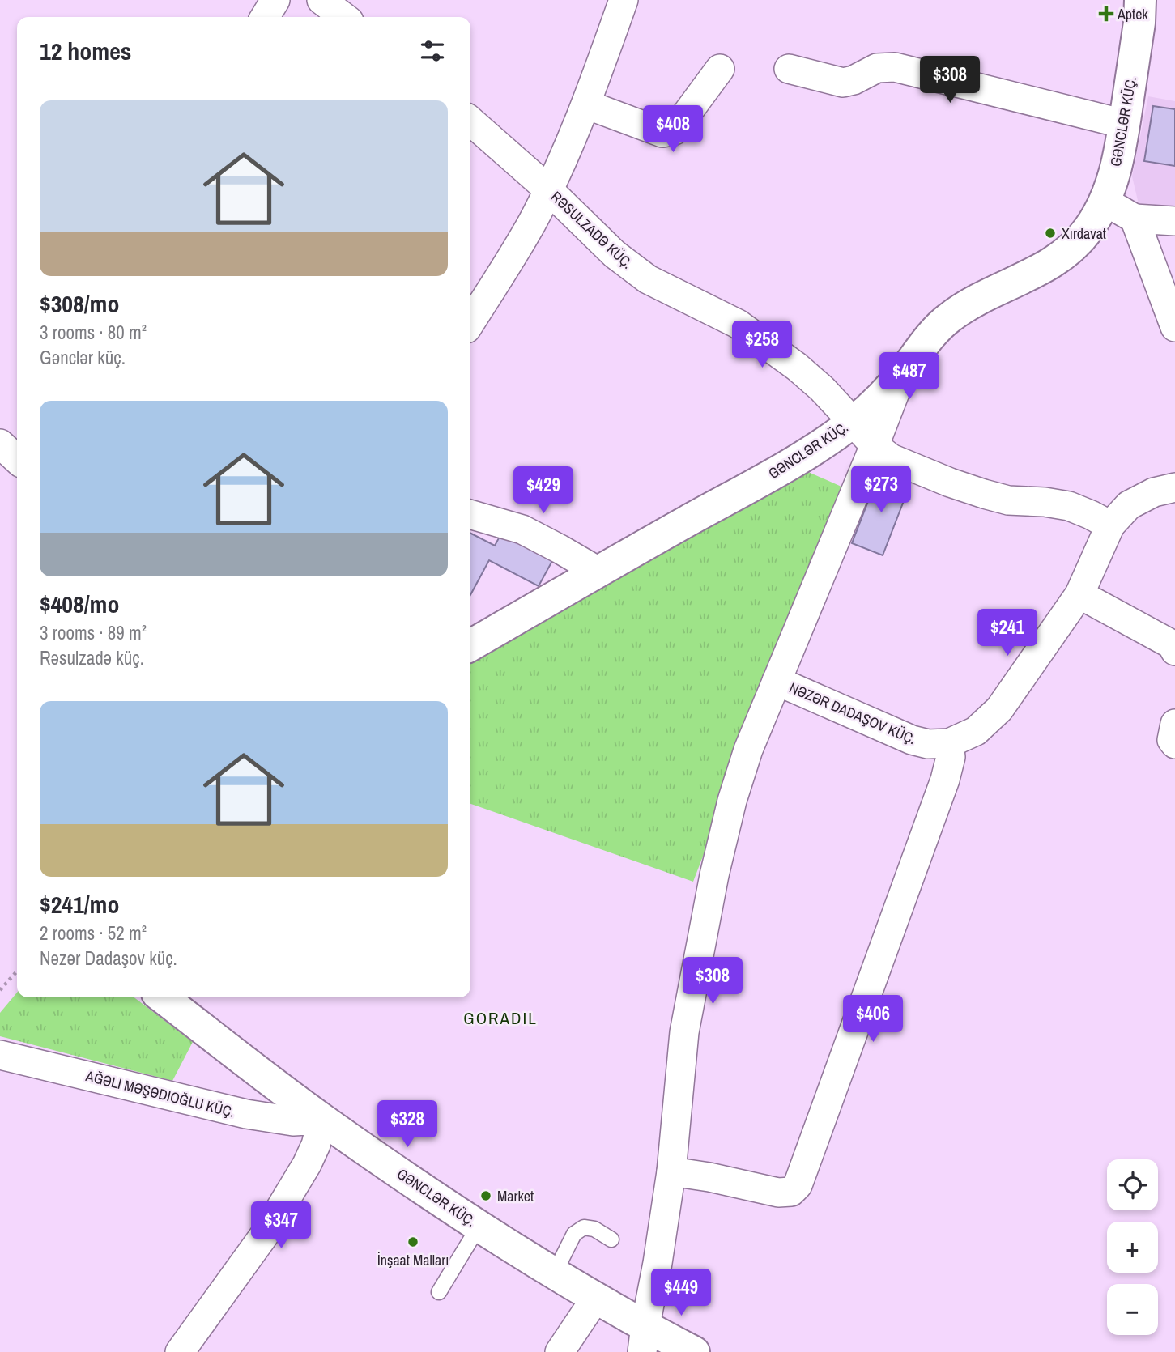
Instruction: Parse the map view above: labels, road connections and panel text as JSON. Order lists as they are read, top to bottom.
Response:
{
  "streets": {
    "street": [
      "GƏNCLƏR KÜÇ.",
      "RƏSULZADƏ KÜÇ.",
      "NƏZƏR DADAŞOV KÜÇ.",
      "AĞƏLI MƏŞƏDIOĞLU KÜÇ."
    ]
  },
  "crossings": [
    ["GƏNCLƏR KÜÇ.", "RƏSULZADƏ KÜÇ."],
    ["GƏNCLƏR KÜÇ.", "AĞƏLI MƏŞƏDIOĞLU KÜÇ."],
    ["RƏSULZADƏ KÜÇ.", "NƏZƏR DADAŞOV KÜÇ."]
  ],
  "districts": ["GORADIL"],
  "places": {
    "health": ["Aptek"],
    "other": ["Xırdavat", "Market", "İnşaat Malları"]
  },
  "page": {
    "heading": "12 homes",
    "price": [
      "$308",
      "$408",
      "$258",
      "$487",
      "$273",
      "$429",
      "$241",
      "$308",
      "$406",
      "$328",
      "$347",
      "$449"
    ],
    "list": [
      {
        "name": "$308/mo",
        "note": "3 rooms · 80 m² · Gənclər küç."
      },
      {
        "name": "$408/mo",
        "note": "3 rooms · 89 m² · Rəsulzadə küç."
      },
      {
        "name": "$241/mo",
        "note": "2 rooms · 52 m² · Nəzər Dadaşov küç."
      }
    ],
    "map_buttons": ["+", "−"]
  }
}
